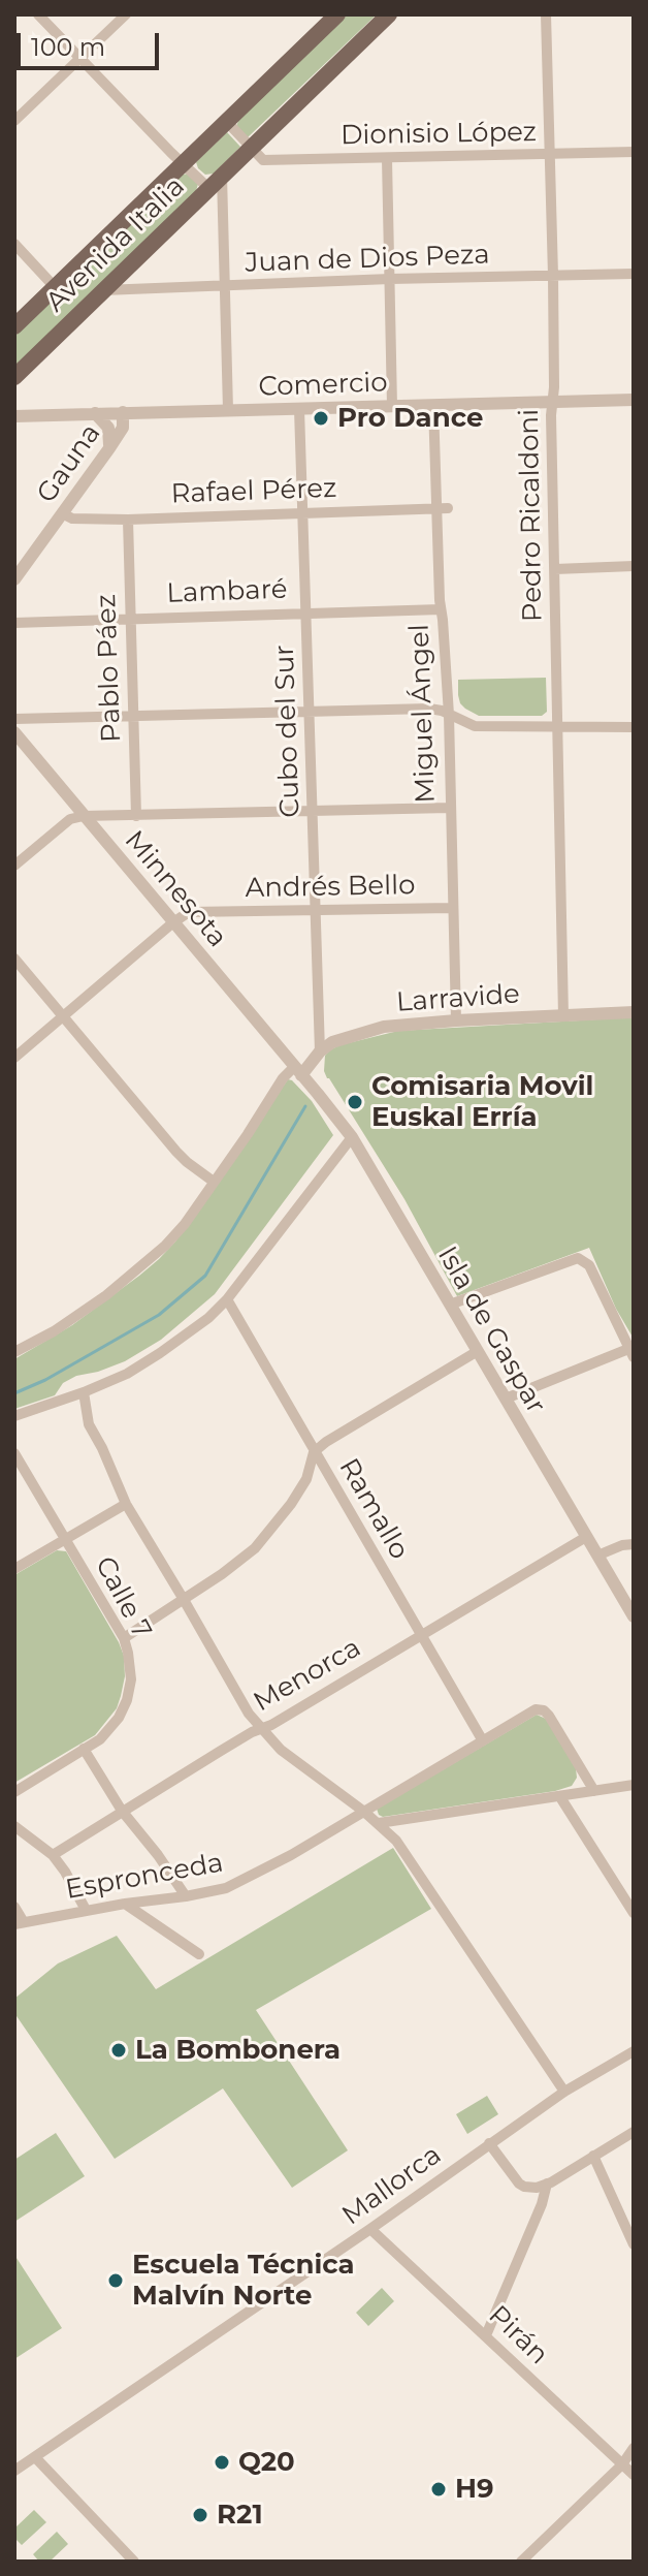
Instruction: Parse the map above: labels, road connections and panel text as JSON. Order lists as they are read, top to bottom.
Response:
{
  "streets": {
    "main road": ["Avenida Italia"],
    "street": [
      "Dionisio López",
      "Juan de Dios Peza",
      "Comercio",
      "Gauna",
      "Rafael Pérez",
      "Pedro Ricaldoni",
      "Lambaré",
      "Pablo Páez",
      "Miguel Ángel",
      "Cubo del Sur",
      "Andrés Bello",
      "Minnesota",
      "Larravide",
      "Isla de Gaspar",
      "Ramallo",
      "Calle 7",
      "Menorca",
      "Espronceda",
      "Mallorca",
      "Pirán"
    ]
  },
  "crossings": [
    ["Dionisio López", "Avenida Italia"],
    ["Dionisio López", "Pedro Ricaldoni"],
    ["Avenida Italia", "Juan de Dios Peza"],
    ["Juan de Dios Peza", "Pedro Ricaldoni"],
    ["Comercio", "Gauna"],
    ["Comercio", "Pedro Ricaldoni"],
    ["Comercio", "Miguel Ángel"],
    ["Comercio", "Cubo del Sur"],
    ["Gauna", "Rafael Pérez"],
    ["Rafael Pérez", "Pablo Páez"],
    ["Rafael Pérez", "Miguel Ángel"],
    ["Rafael Pérez", "Cubo del Sur"],
    ["Pedro Ricaldoni", "Larravide"],
    ["Lambaré", "Pablo Páez"],
    ["Lambaré", "Miguel Ángel"],
    ["Lambaré", "Cubo del Sur"],
    ["Miguel Ángel", "Andrés Bello"],
    ["Miguel Ángel", "Larravide"],
    ["Cubo del Sur", "Andrés Bello"],
    ["Cubo del Sur", "Larravide"],
    ["Andrés Bello", "Minnesota"],
    ["Minnesota", "Larravide"],
    ["Minnesota", "Isla de Gaspar"],
    ["Larravide", "Isla de Gaspar"],
    ["Isla de Gaspar", "Menorca"],
    ["Ramallo", "Menorca"],
    ["Ramallo", "Espronceda"],
    ["Mallorca", "Pirán"]
  ],
  "places": [
    "Pro Dance",
    "Comisaria Movil Euskal Erría",
    "La Bombonera",
    "Escuela Técnica Malvín Norte",
    "Q20",
    "H9",
    "R21"
  ],
  "scale_bar": "100 m"
}
